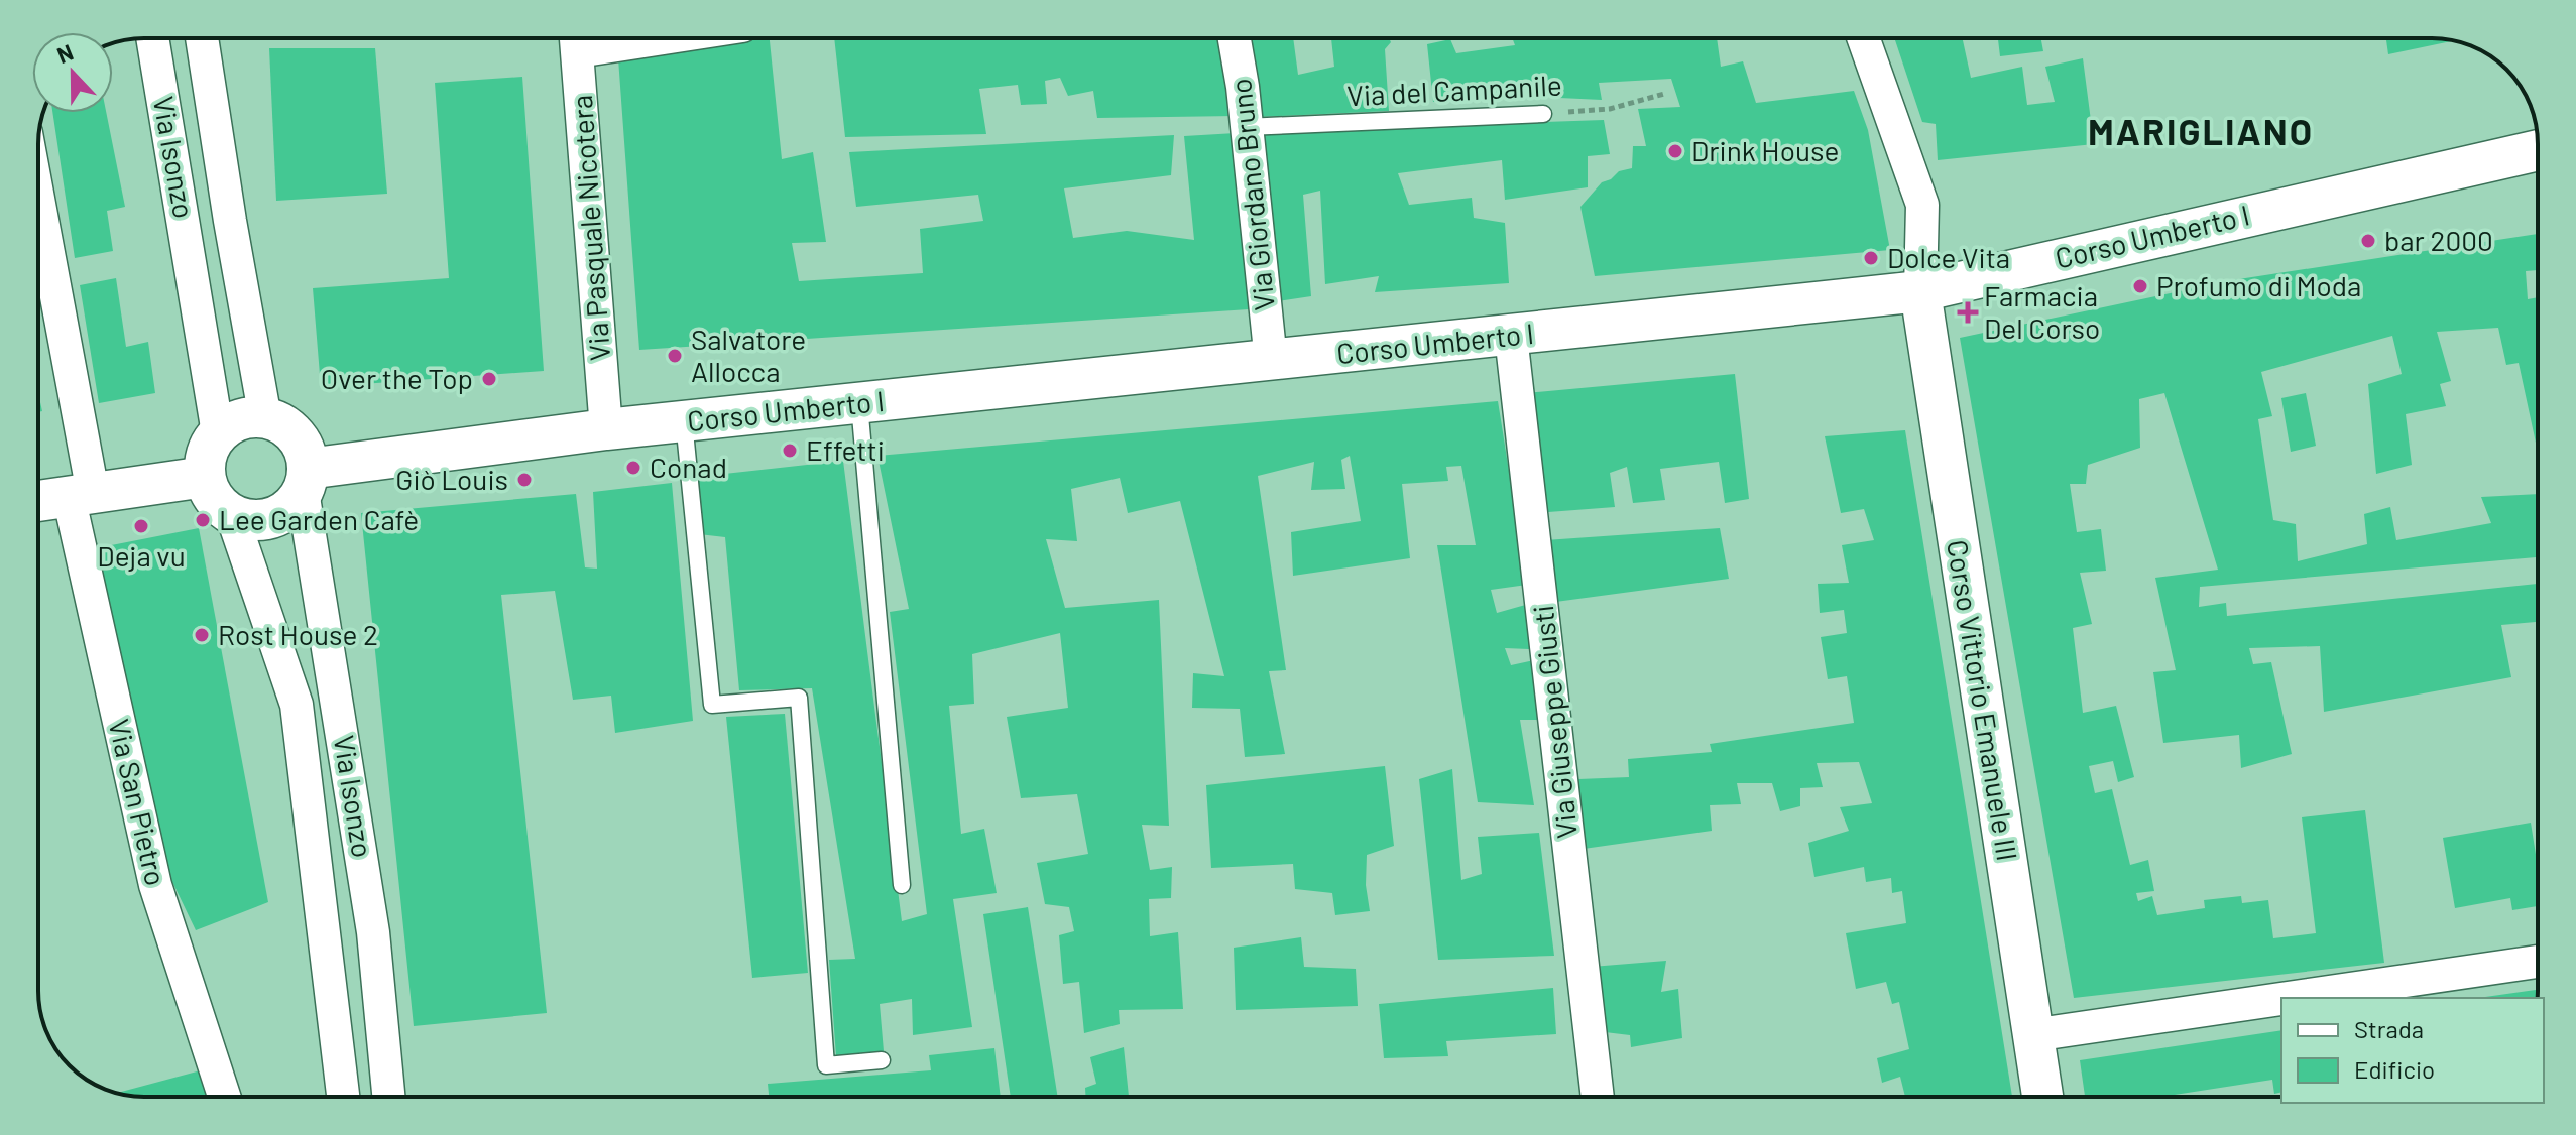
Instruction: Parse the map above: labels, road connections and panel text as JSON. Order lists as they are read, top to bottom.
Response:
{
  "streets": {
    "street": [
      "Via Isonzo",
      "Via Giordano Bruno",
      "Via Pasquale Nicotera",
      "Corso Umberto I",
      "Corso Vittorio Emanuele III",
      "Via Giuseppe Giusti",
      "Via San Pietro"
    ],
    "lane": ["Via del Campanile"]
  },
  "crossings": [
    ["Via del Campanile", "Via Giordano Bruno"],
    ["Via Isonzo", "Corso Umberto I"],
    ["Via Giordano Bruno", "Corso Umberto I"],
    ["Via Pasquale Nicotera", "Corso Umberto I"],
    ["Corso Umberto I", "Corso Vittorio Emanuele III"],
    ["Corso Umberto I", "Via Giuseppe Giusti"]
  ],
  "districts": ["MARIGLIANO"],
  "places": {
    "other": [
      "Drink House",
      "bar 2000",
      "Dolce Vita",
      "Profumo di Moda",
      "Salvatore Allocca",
      "Over the Top",
      "Effetti",
      "Conad",
      "Giò Louis",
      "Lee Garden Cafè",
      "Deja vu",
      "Rost House 2"
    ],
    "health": ["Farmacia Del Corso"]
  },
  "legend": ["Strada", "Edificio"],
  "north": "top"
}
